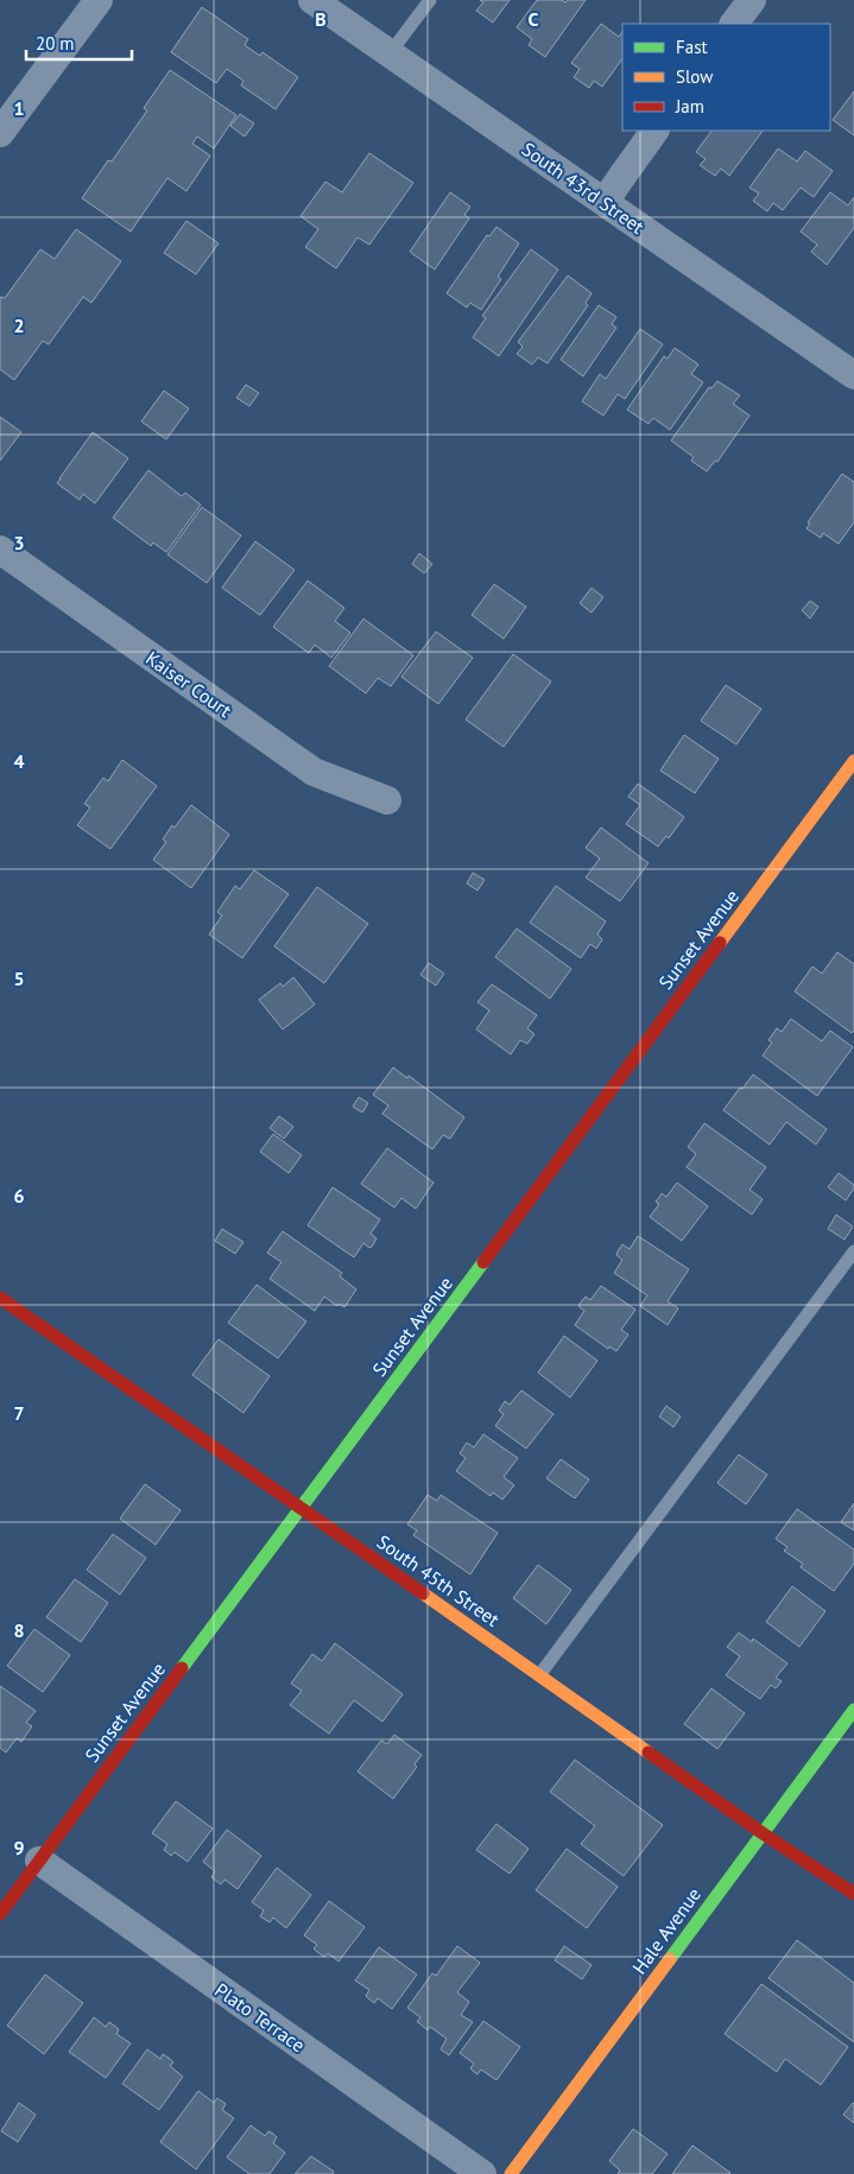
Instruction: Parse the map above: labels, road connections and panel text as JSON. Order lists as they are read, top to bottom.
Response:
{
  "streets": {
    "street": [
      "South 43rd Street",
      "Kaiser Court",
      "Sunset Avenue",
      "South 45th Street",
      "Hale Avenue",
      "Plato Terrace"
    ]
  },
  "crossings": [
    ["Sunset Avenue", "South 45th Street"],
    ["Sunset Avenue", "Plato Terrace"],
    ["South 45th Street", "Hale Avenue"]
  ],
  "legend": ["Fast", "Slow", "Jam"],
  "scale_bar": "20 m",
  "grid": {
    "columns": ["B", "C"],
    "rows": [
      "1",
      "2",
      "3",
      "4",
      "5",
      "6",
      "7",
      "8",
      "9"
    ]
  }
}
